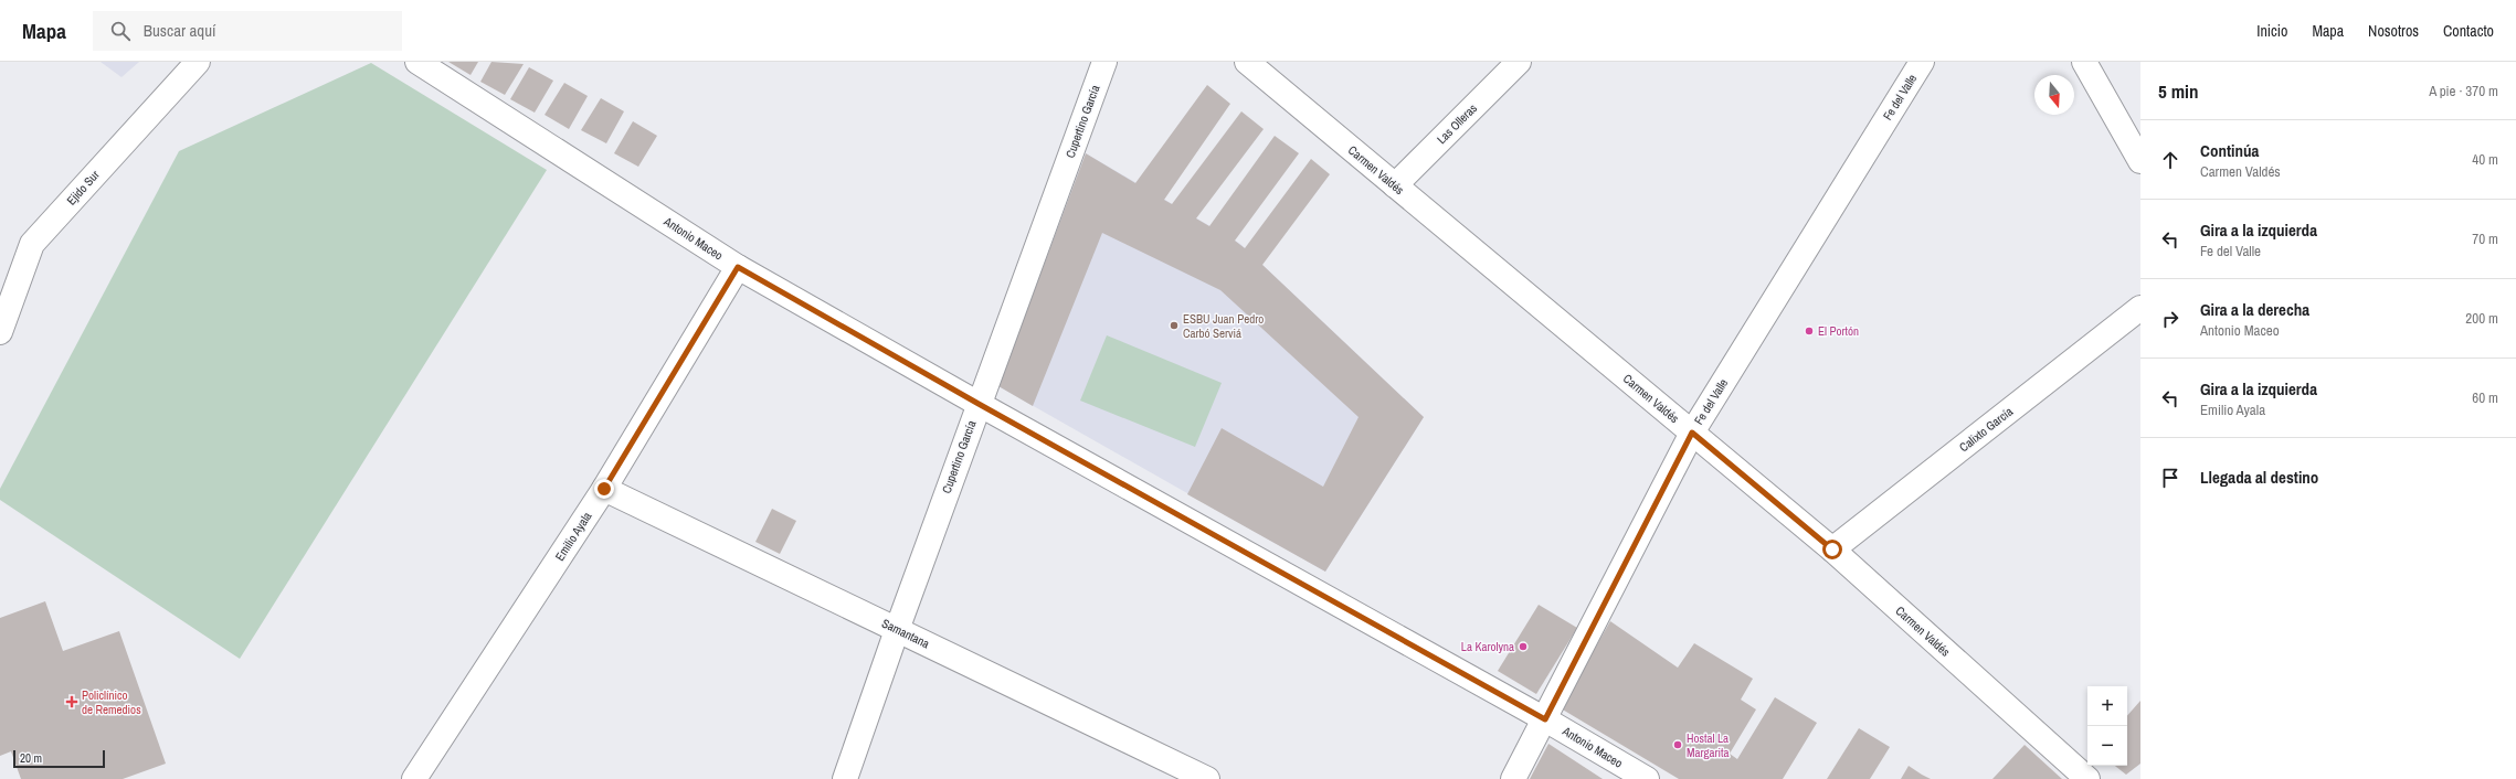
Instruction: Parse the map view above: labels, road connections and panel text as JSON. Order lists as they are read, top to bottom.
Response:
{
  "streets": {
    "street": [
      "Fe del Valle",
      "Cupertino García",
      "Las Olleras",
      "Carmen Valdés",
      "Ejido Sur",
      "Antonio Maceo",
      "Calixto García",
      "Emilio Ayala",
      "Samantana"
    ]
  },
  "crossings": [
    ["Fe del Valle", "Carmen Valdés"],
    ["Fe del Valle", "Antonio Maceo"],
    ["Cupertino García", "Antonio Maceo"],
    ["Cupertino García", "Samantana"],
    ["Las Olleras", "Carmen Valdés"],
    ["Carmen Valdés", "Calixto García"],
    ["Antonio Maceo", "Emilio Ayala"],
    ["Emilio Ayala", "Samantana"]
  ],
  "places": {
    "other": [
      "ESBU Juan Pedro Carbó Serviá",
      "El Portón",
      "La Karolyna",
      "Hostal La Margarita"
    ],
    "health": ["Policlínico de Remedios"]
  },
  "scale_bar": "20 m",
  "north": "bottom",
  "page": {
    "header": "Mapa",
    "search": "Buscar aquí",
    "nav": [
      "Inicio",
      "Mapa",
      "Nosotros",
      "Contacto"
    ],
    "heading": ["5 min", "A pie · 370 m"],
    "list": [
      ["Continúa", "Carmen Valdés", "40 m"],
      ["Gira a la izquierda", "Fe del Valle", "70 m"],
      ["Gira a la derecha", "Antonio Maceo", "200 m"],
      ["Gira a la izquierda", "Emilio Ayala", "60 m"],
      "Llegada al destino"
    ],
    "map_buttons": ["+", "−"],
    "scale": "20 m"
  }
}
